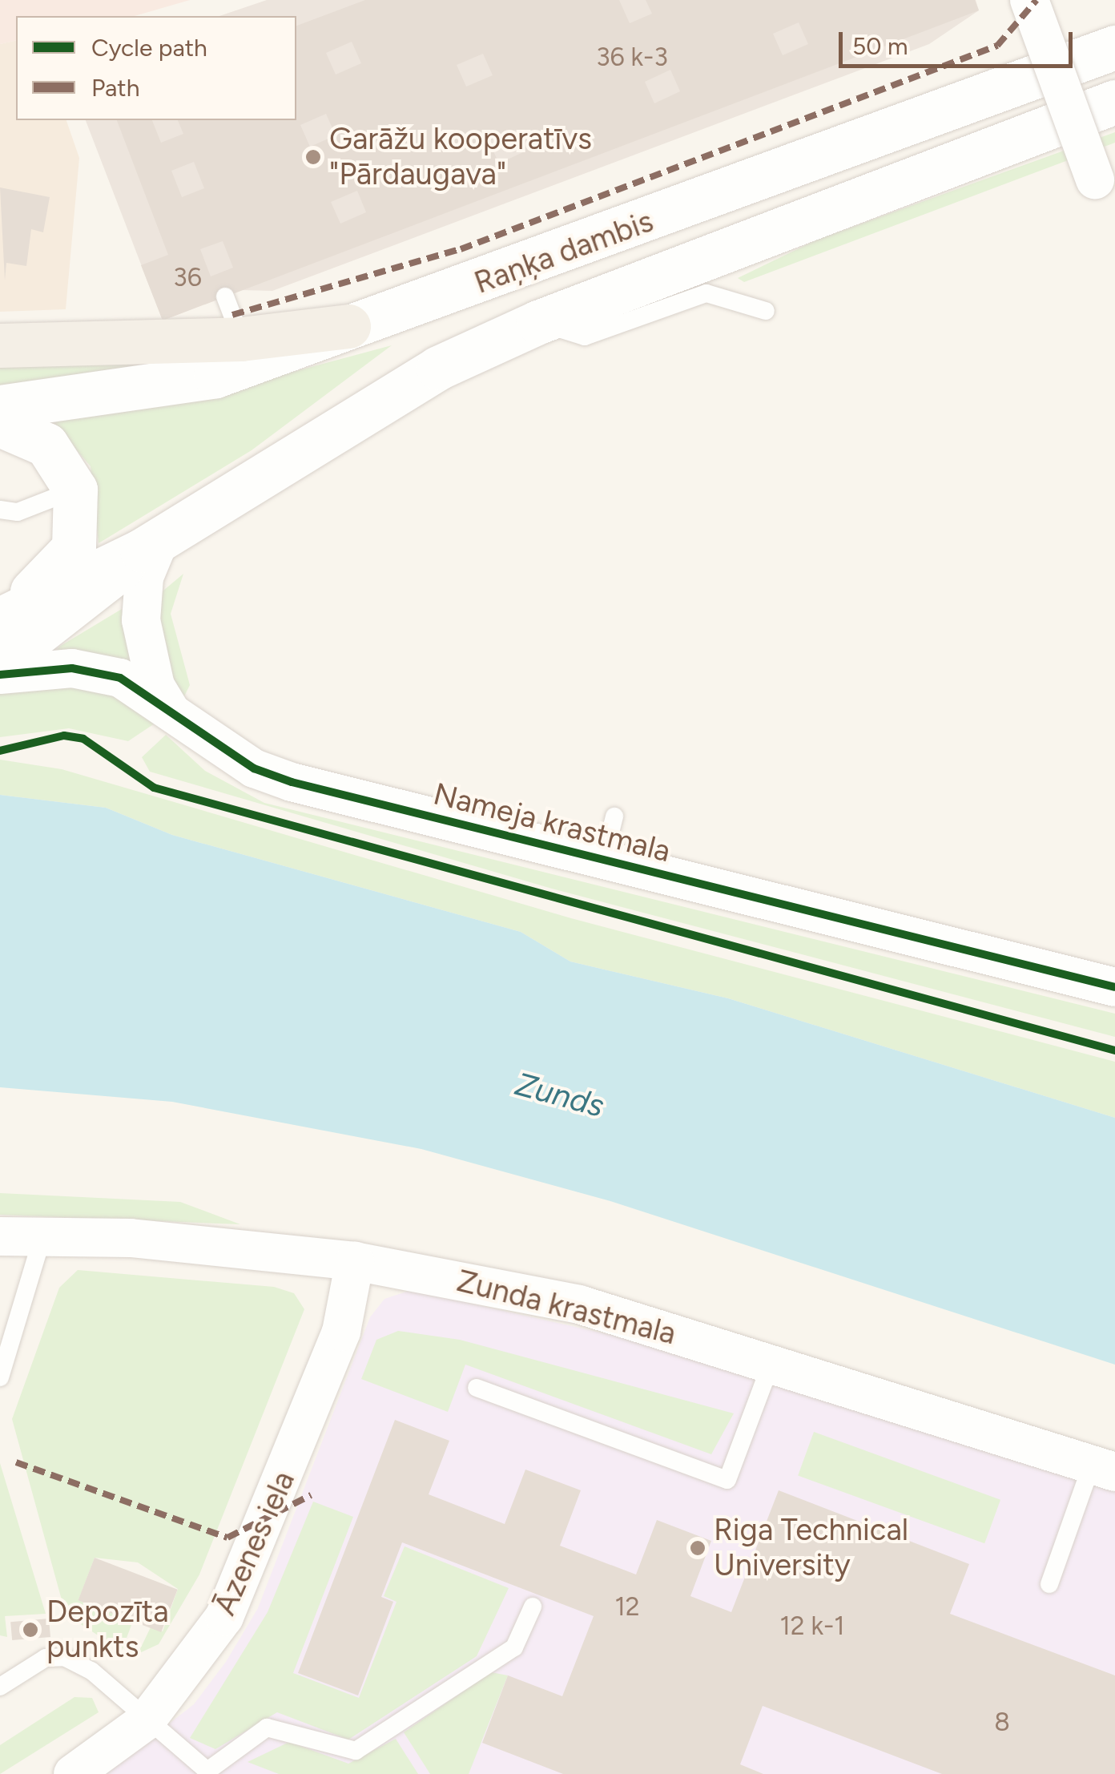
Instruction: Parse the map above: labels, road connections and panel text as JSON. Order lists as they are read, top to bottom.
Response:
{
  "streets": {
    "main road": ["Raņķa dambis"],
    "street": ["Nameja krastmala", "Zunda krastmala", "Āzenes iela"]
  },
  "crossings": [
    ["Raņķa dambis", "Nameja krastmala"],
    ["Zunda krastmala", "Āzenes iela"]
  ],
  "water": ["Zunds"],
  "places": ["Garāžu kooperatīvs \"Pārdaugava\"", "Riga Technical University", "Depozīta punkts"],
  "house_numbers": [
    "36 k-3",
    "36",
    "12",
    "12 k-1",
    "8"
  ],
  "legend": ["Cycle path", "Path"],
  "scale_bar": "50 m"
}
